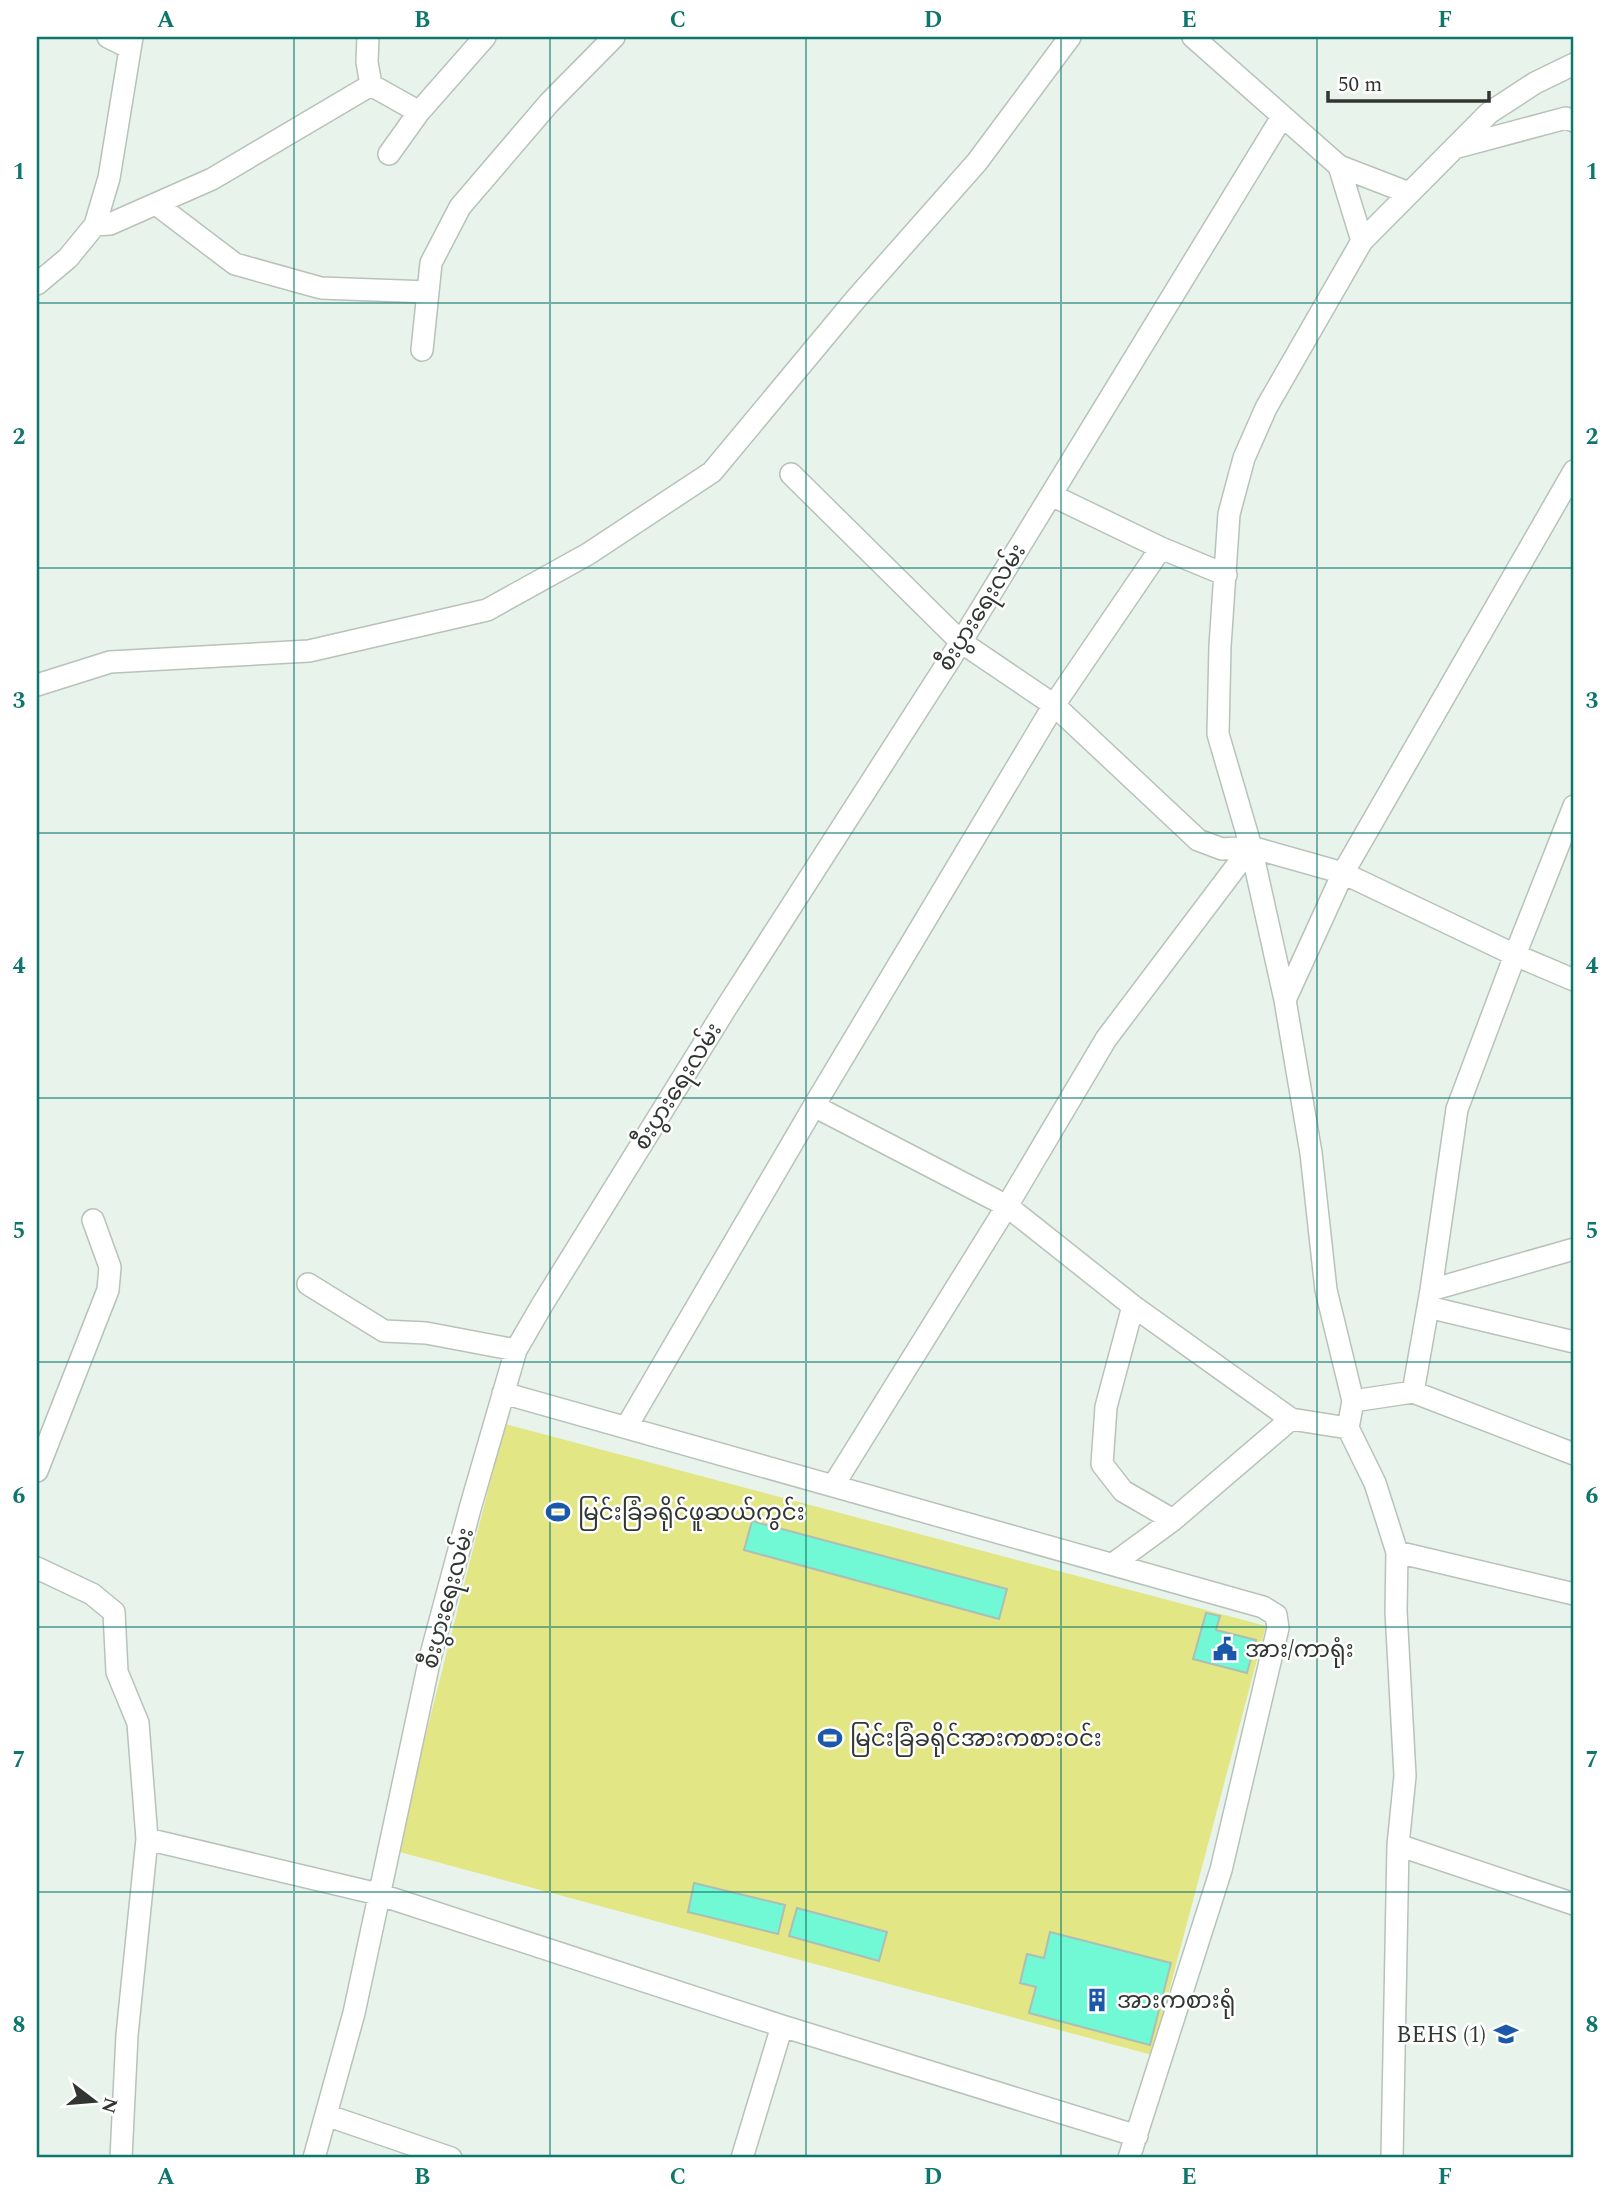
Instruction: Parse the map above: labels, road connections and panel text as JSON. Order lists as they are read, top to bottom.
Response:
{
  "streets": {
    "street": ["စီးပွားရေးလမ်း"]
  },
  "places": {
    "sports": ["မြင်းခြံခရိုင်ဖူဆယ်ကွင်း", "မြင်းခြံခရိုင်အားကစားဝင်း"],
    "public building": ["အား/ကာရုံး"],
    "building": ["အားကစားရုံ"],
    "school or university": ["BEHS (1)"]
  },
  "scale_bar": "50 m",
  "north": "right",
  "grid": {
    "columns": [
      "A",
      "B",
      "C",
      "D",
      "E",
      "F"
    ],
    "rows": [
      "1",
      "2",
      "3",
      "4",
      "5",
      "6",
      "7",
      "8"
    ]
  }
}
